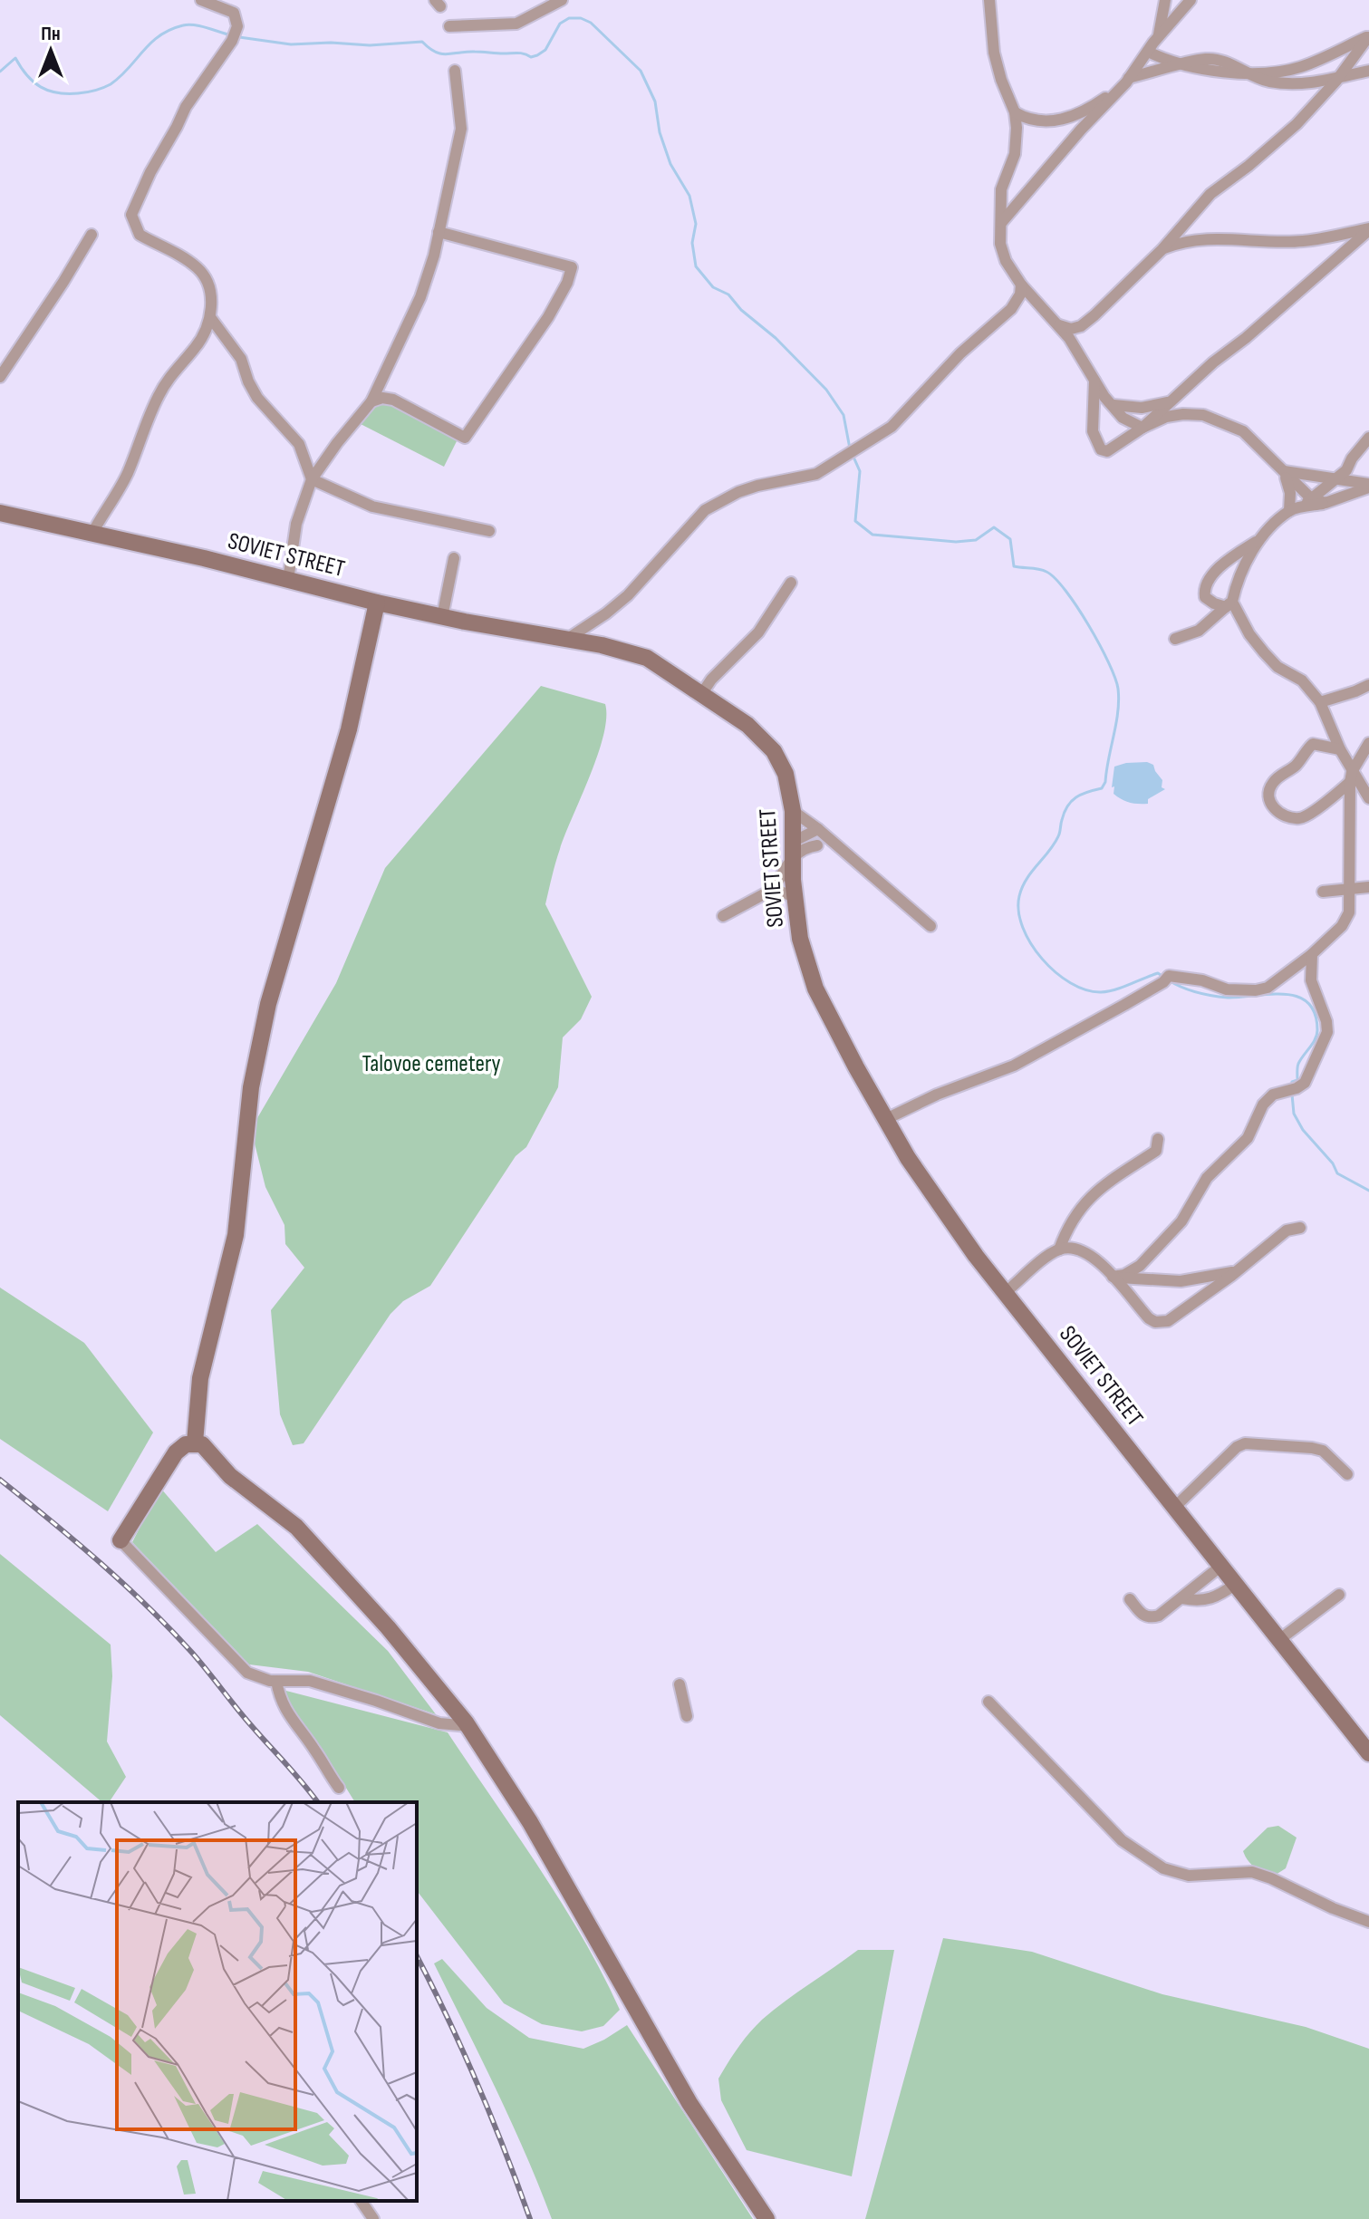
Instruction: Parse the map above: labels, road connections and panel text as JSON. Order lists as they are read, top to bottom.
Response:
{
  "streets": {
    "main road": ["SOVIET STREET"]
  },
  "parks": ["Talovoe cemetery"],
  "north": "top"
}
